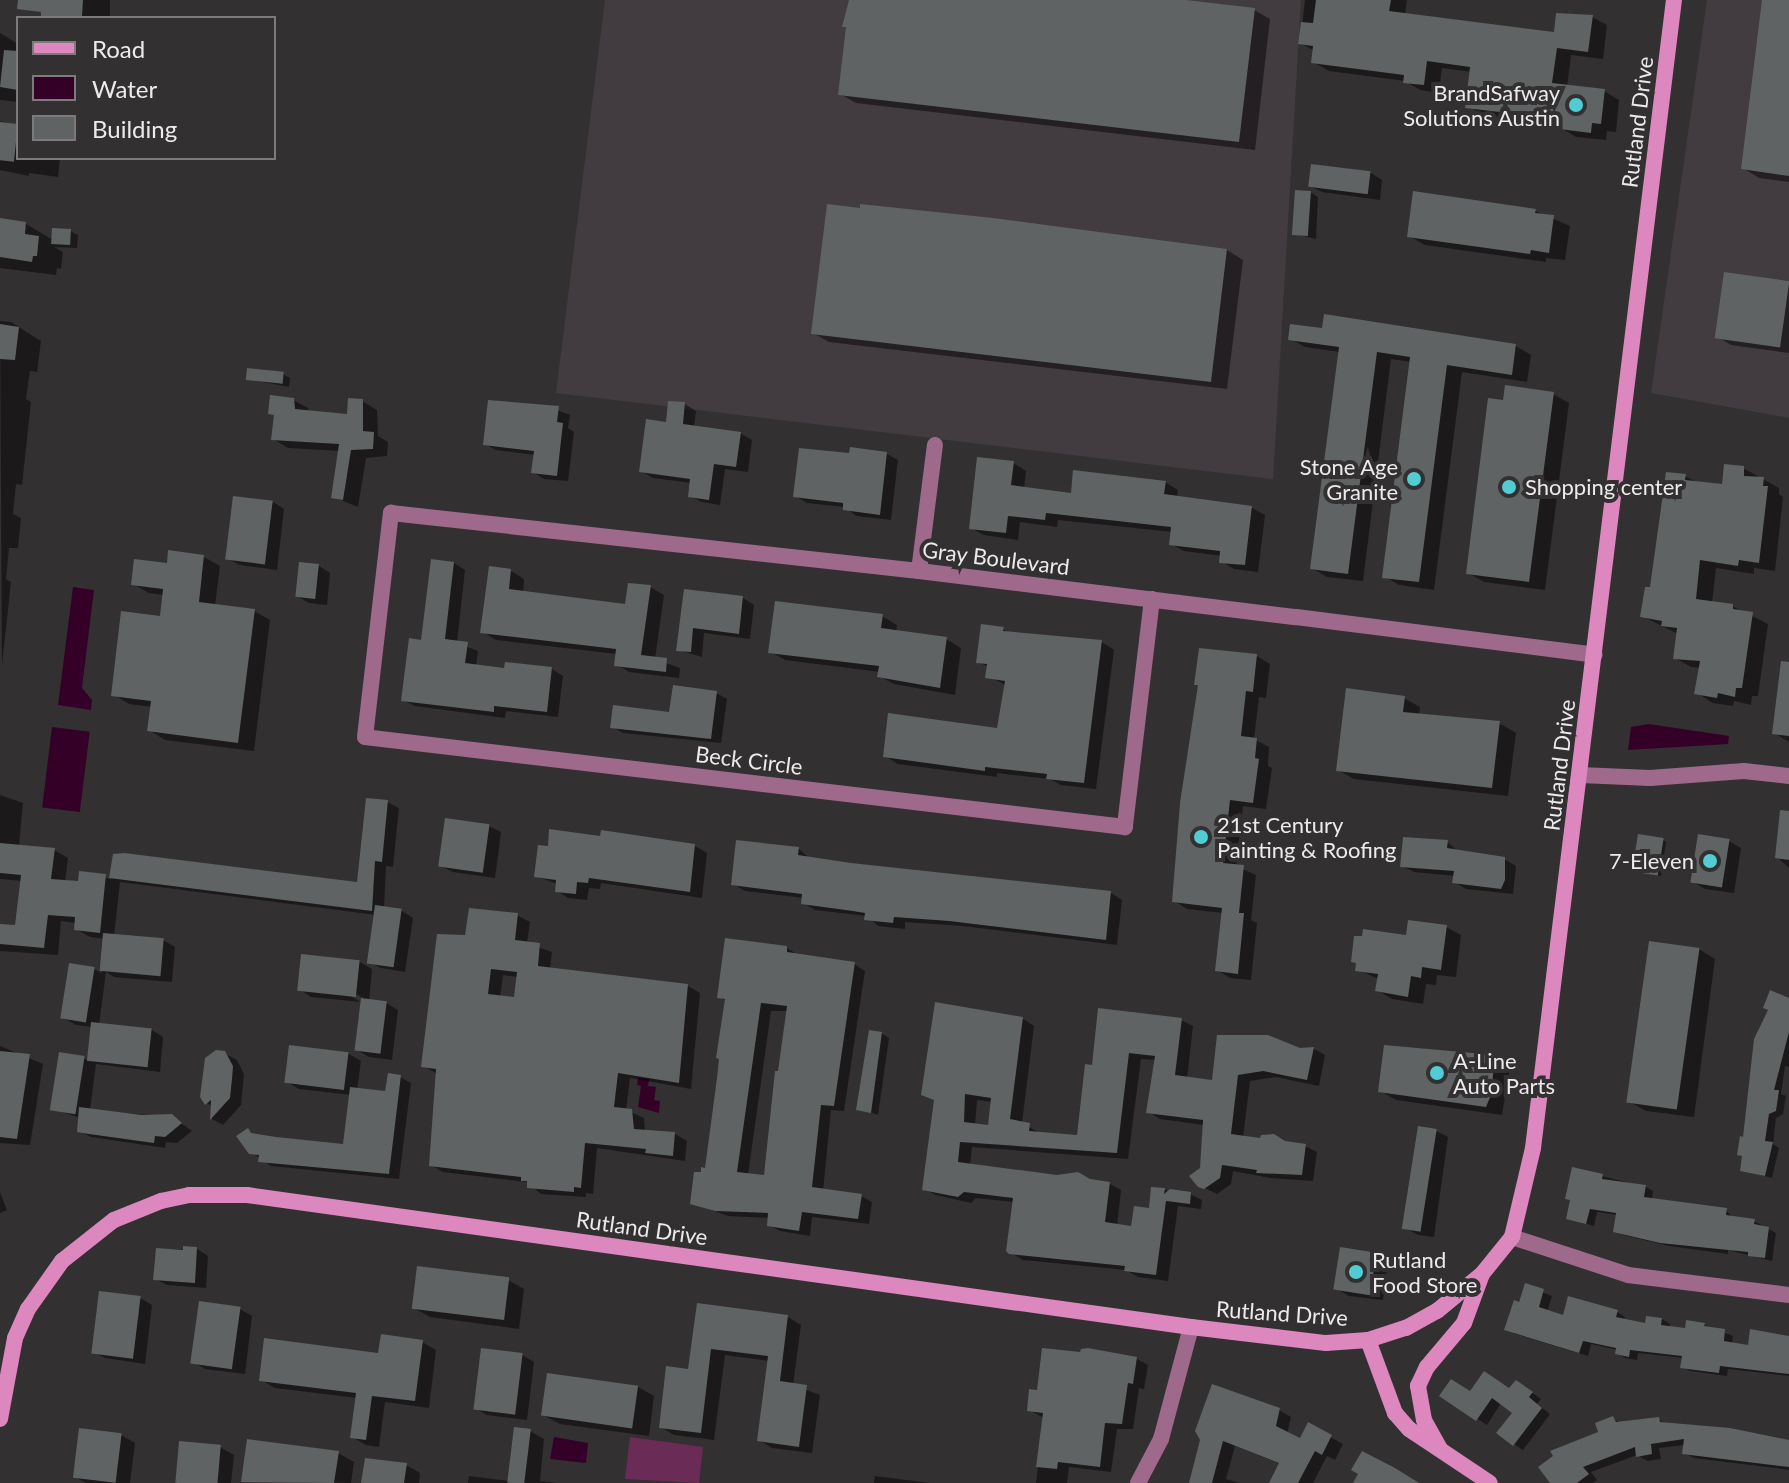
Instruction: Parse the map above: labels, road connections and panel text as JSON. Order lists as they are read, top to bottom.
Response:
{
  "streets": {
    "street": ["Rutland Drive", "Gray Boulevard", "Beck Circle"]
  },
  "crossings": [
    ["Rutland Drive", "Gray Boulevard"],
    ["Gray Boulevard", "Beck Circle"]
  ],
  "places": [
    "BrandSafway Solutions Austin",
    "Stone Age Granite",
    "Shopping center",
    "21st Century Painting & Roofing",
    "7-Eleven",
    "A-Line Auto Parts",
    "Rutland Food Store"
  ],
  "legend": ["Road", "Water", "Building"]
}
